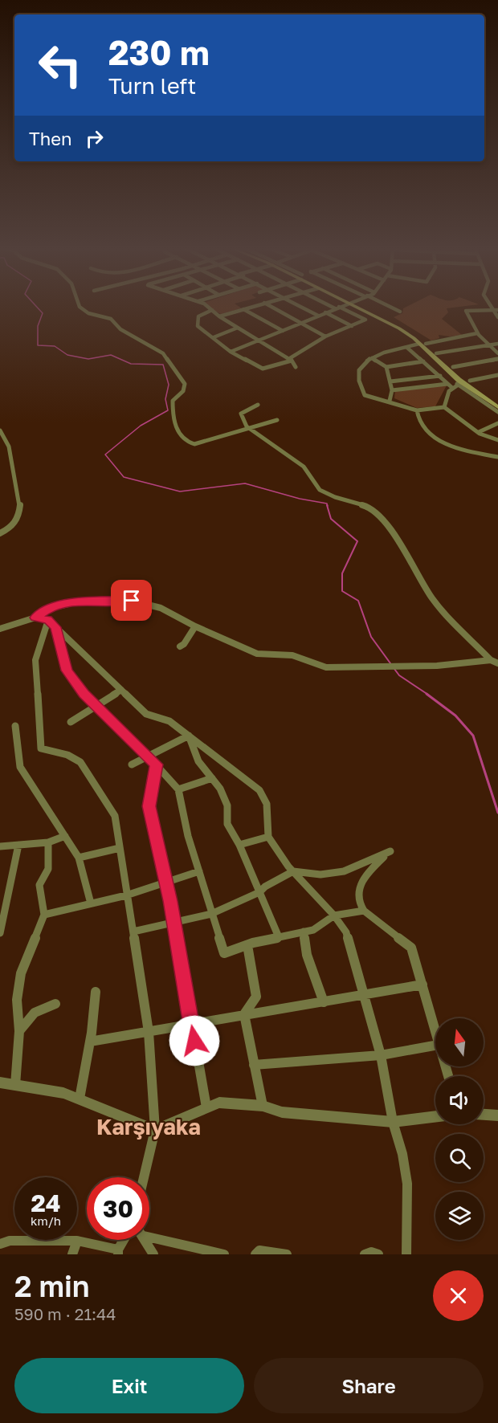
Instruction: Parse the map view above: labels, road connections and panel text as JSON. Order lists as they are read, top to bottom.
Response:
{
  "districts": ["Karşıyaka"],
  "north": "top",
  "page": {
    "turn": ["230 m", "Turn left"],
    "then": "Then",
    "speed": "24 km/h",
    "limit": "30",
    "heading": ["2 min", "590 m · 21:44"],
    "buttons": ["Exit", "Share"]
  }
}
